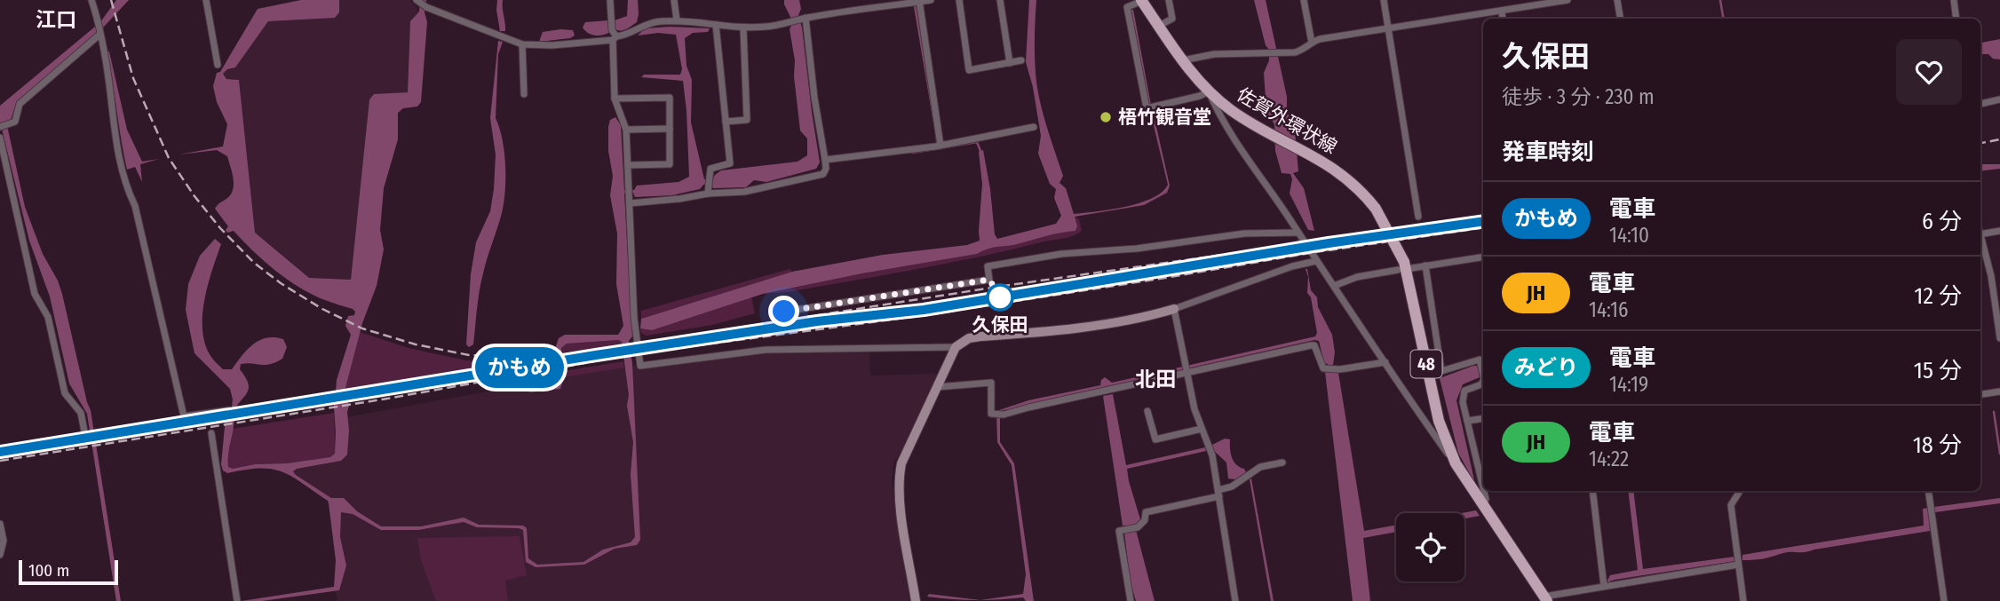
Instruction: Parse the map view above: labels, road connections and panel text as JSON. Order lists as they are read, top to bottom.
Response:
{
  "streets": {
    "main road": ["佐賀外環状線", "48"]
  },
  "crossings": [
    ["佐賀外環状線", "48"]
  ],
  "districts": ["江口", "北田"],
  "places": ["梧竹観音堂", "久保田"],
  "scale_bar": "100 m",
  "page": {
    "on_map": "かもめ",
    "heading": [
      ["久保田", "徒歩 · 3 分 · 230 m"],
      "発車時刻"
    ],
    "list": [
      {
        "mark": "かもめ",
        "name": "電車",
        "note": "14:10",
        "value": "6 分"
      },
      {
        "mark": "JH",
        "name": "電車",
        "note": "14:16",
        "value": "12 分"
      },
      {
        "mark": "みどり",
        "name": "電車",
        "note": "14:19",
        "value": "15 分"
      },
      {
        "mark": "JH",
        "name": "電車",
        "note": "14:22",
        "value": "18 分"
      }
    ],
    "scale": "100 m"
  }
}
